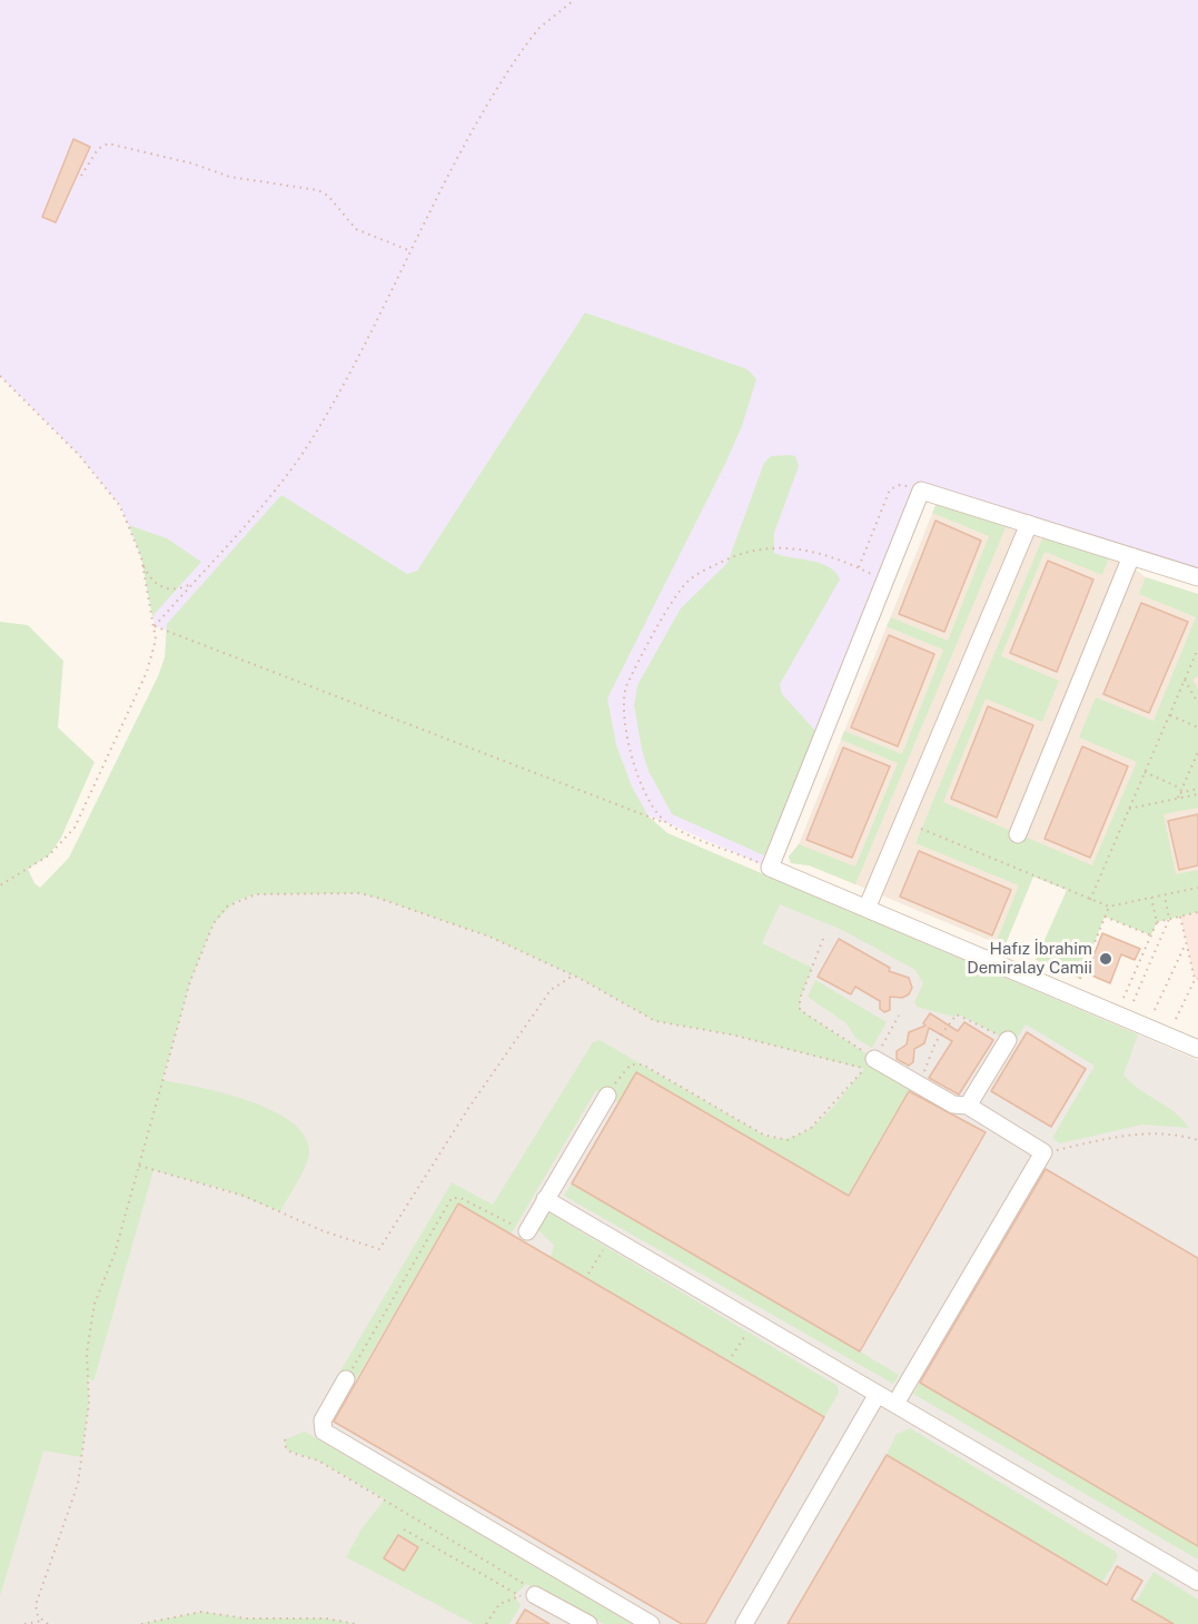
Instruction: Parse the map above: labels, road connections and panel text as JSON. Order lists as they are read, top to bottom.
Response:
{
  "places": ["Hafız İbrahim Demiralay Camii"]
}
